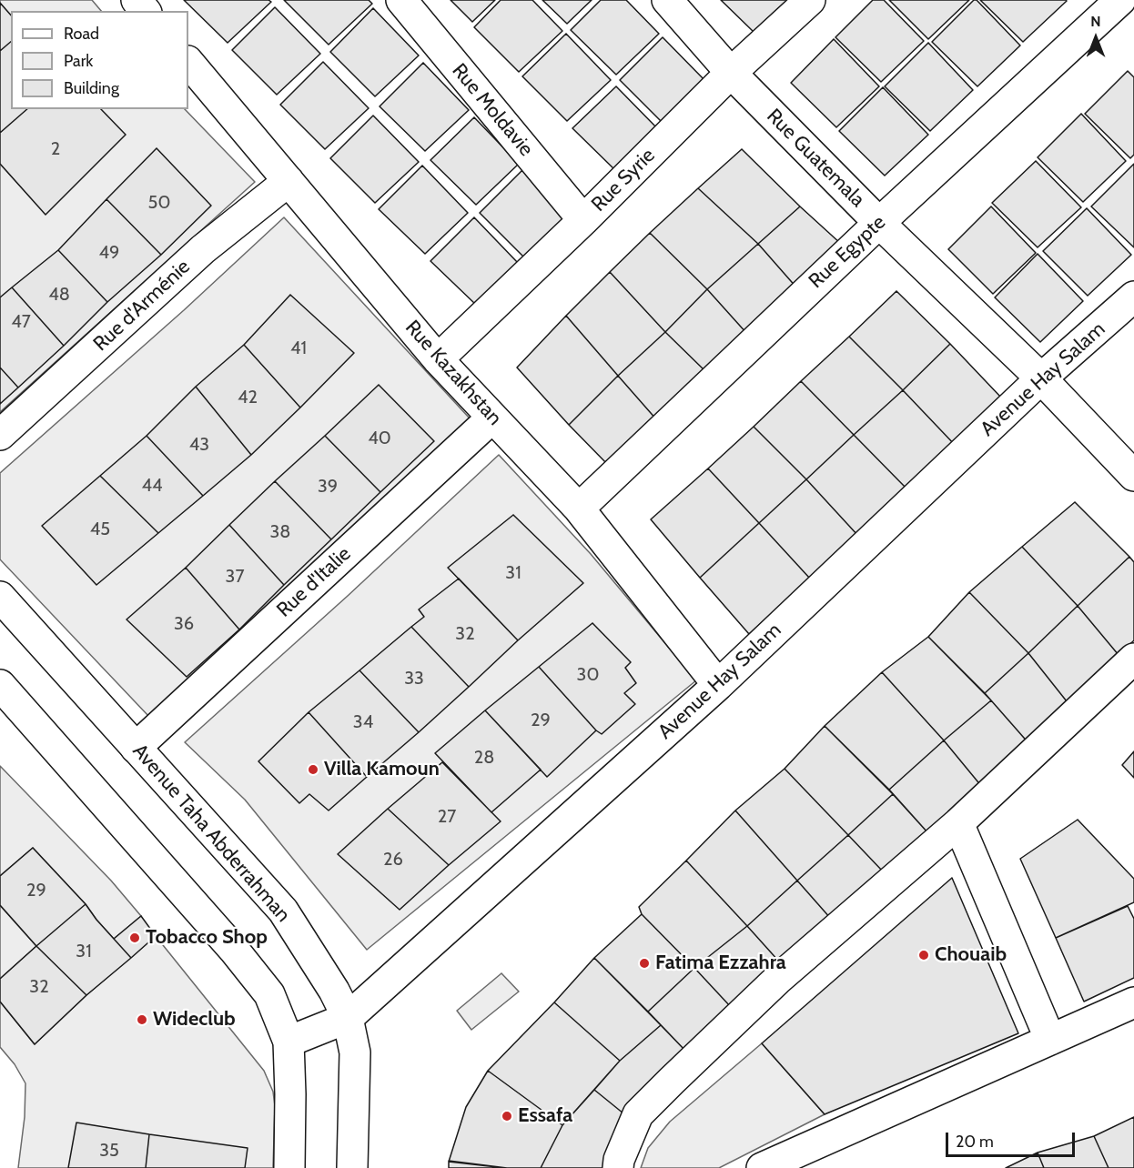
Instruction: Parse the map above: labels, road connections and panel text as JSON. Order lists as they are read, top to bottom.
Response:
{
  "streets": {
    "street": [
      "Rue Moldavie",
      "Rue Guatemala",
      "Rue Syrie",
      "Rue Egypte",
      "Rue d'Arménie",
      "Rue Kazakhstan",
      "Avenue Hay Salam",
      "Rue d'Italie",
      "Avenue Taha Abderrahman"
    ]
  },
  "crossings": [
    ["Rue Moldavie", "Rue Syrie"],
    ["Rue Guatemala", "Rue Syrie"],
    ["Rue Guatemala", "Rue Egypte"],
    ["Rue Guatemala", "Avenue Hay Salam"],
    ["Rue Syrie", "Rue Kazakhstan"],
    ["Rue Egypte", "Rue Kazakhstan"],
    ["Rue d'Arménie", "Rue Kazakhstan"],
    ["Rue Kazakhstan", "Avenue Hay Salam"],
    ["Rue Kazakhstan", "Rue d'Italie"],
    ["Avenue Hay Salam", "Avenue Taha Abderrahman"],
    ["Rue d'Italie", "Avenue Taha Abderrahman"]
  ],
  "places": [
    "Villa Kamoun",
    "Tobacco Shop",
    "Chouaib",
    "Fatima Ezzahra",
    "Wideclub",
    "Essafa"
  ],
  "house_numbers": [
    "2",
    "50",
    "49",
    "48",
    "47",
    "41",
    "42",
    "40",
    "43",
    "44",
    "39",
    "45",
    "38",
    "31",
    "37",
    "36",
    "32",
    "30",
    "33",
    "29",
    "34",
    "28",
    "27",
    "26",
    "29",
    "31",
    "32",
    "35"
  ],
  "legend": ["Road", "Park", "Building"],
  "scale_bar": "20 m",
  "north": "top"
}
